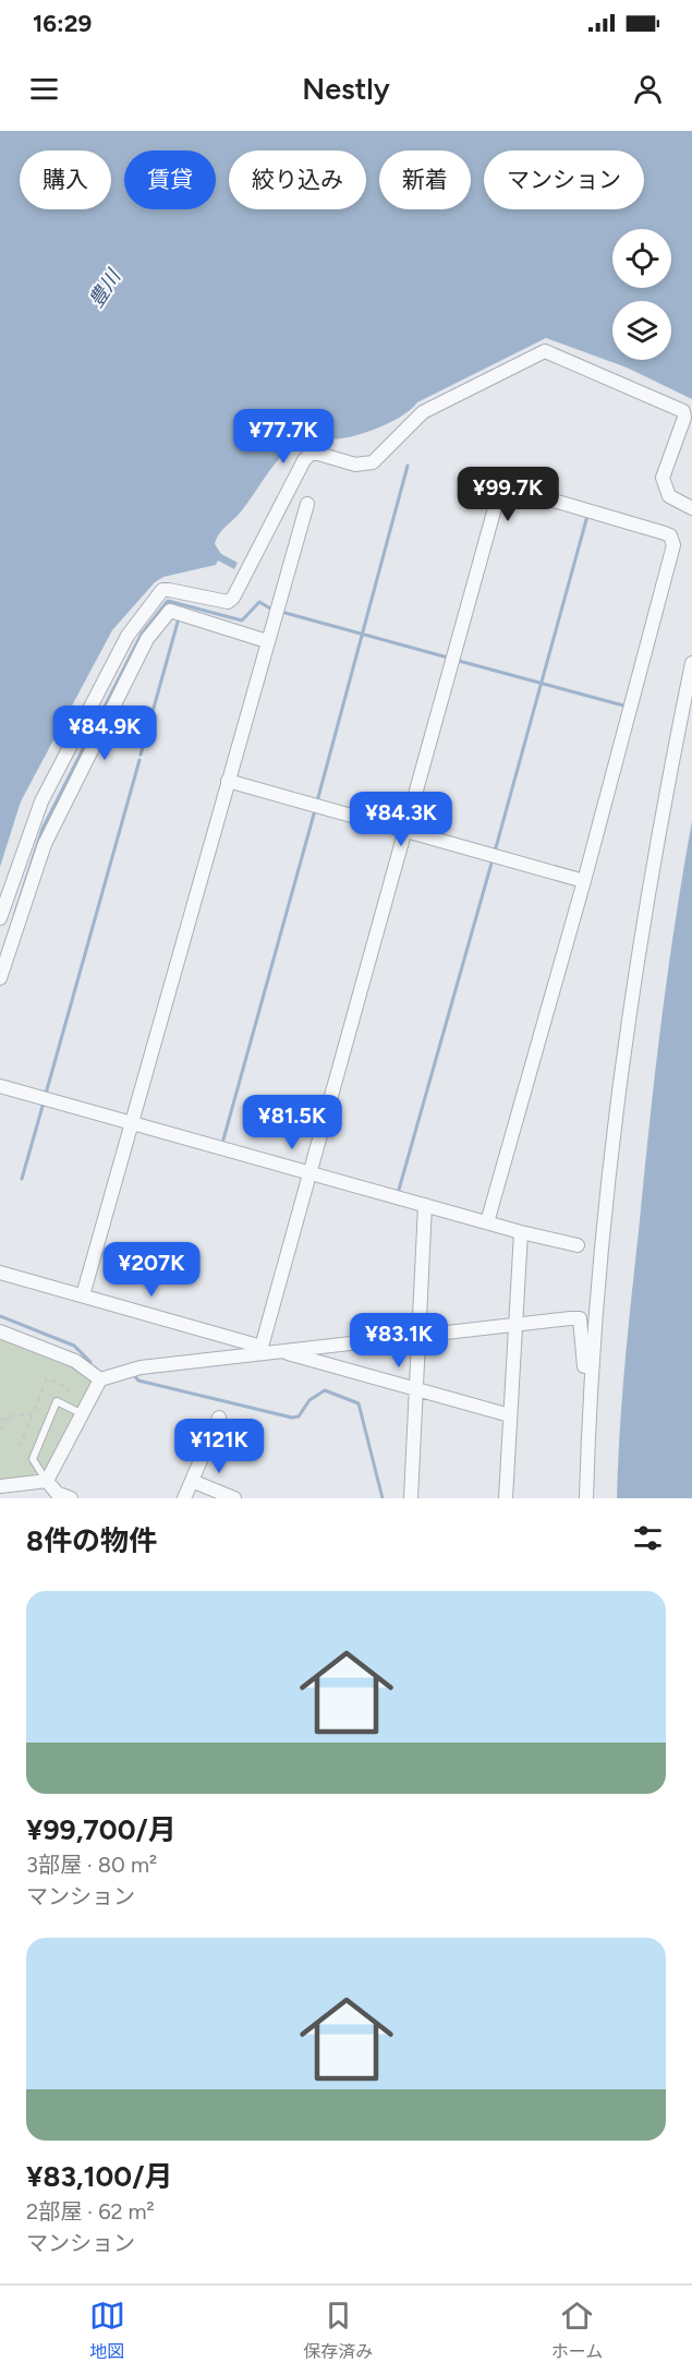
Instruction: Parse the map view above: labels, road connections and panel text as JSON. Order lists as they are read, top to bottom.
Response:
{
  "water": ["豊川"],
  "page": {
    "status": "16:29",
    "header": "Nestly",
    "chip": [
      "購入",
      "賃貸",
      "絞り込み",
      "新着",
      "マンション"
    ],
    "price": [
      "¥77.7K",
      "¥99.7K",
      "¥84.9K",
      "¥84.3K",
      "¥81.5K",
      "¥207K",
      "¥83.1K",
      "¥121K"
    ],
    "heading": "8件の物件",
    "list": [
      {
        "name": "¥99,700/月",
        "note": "3部屋 · 80 m² · マンション"
      },
      {
        "name": "¥83,100/月",
        "note": "2部屋 · 62 m² · マンション"
      }
    ],
    "tabs": ["地図", "保存済み", "ホーム"]
  }
}
